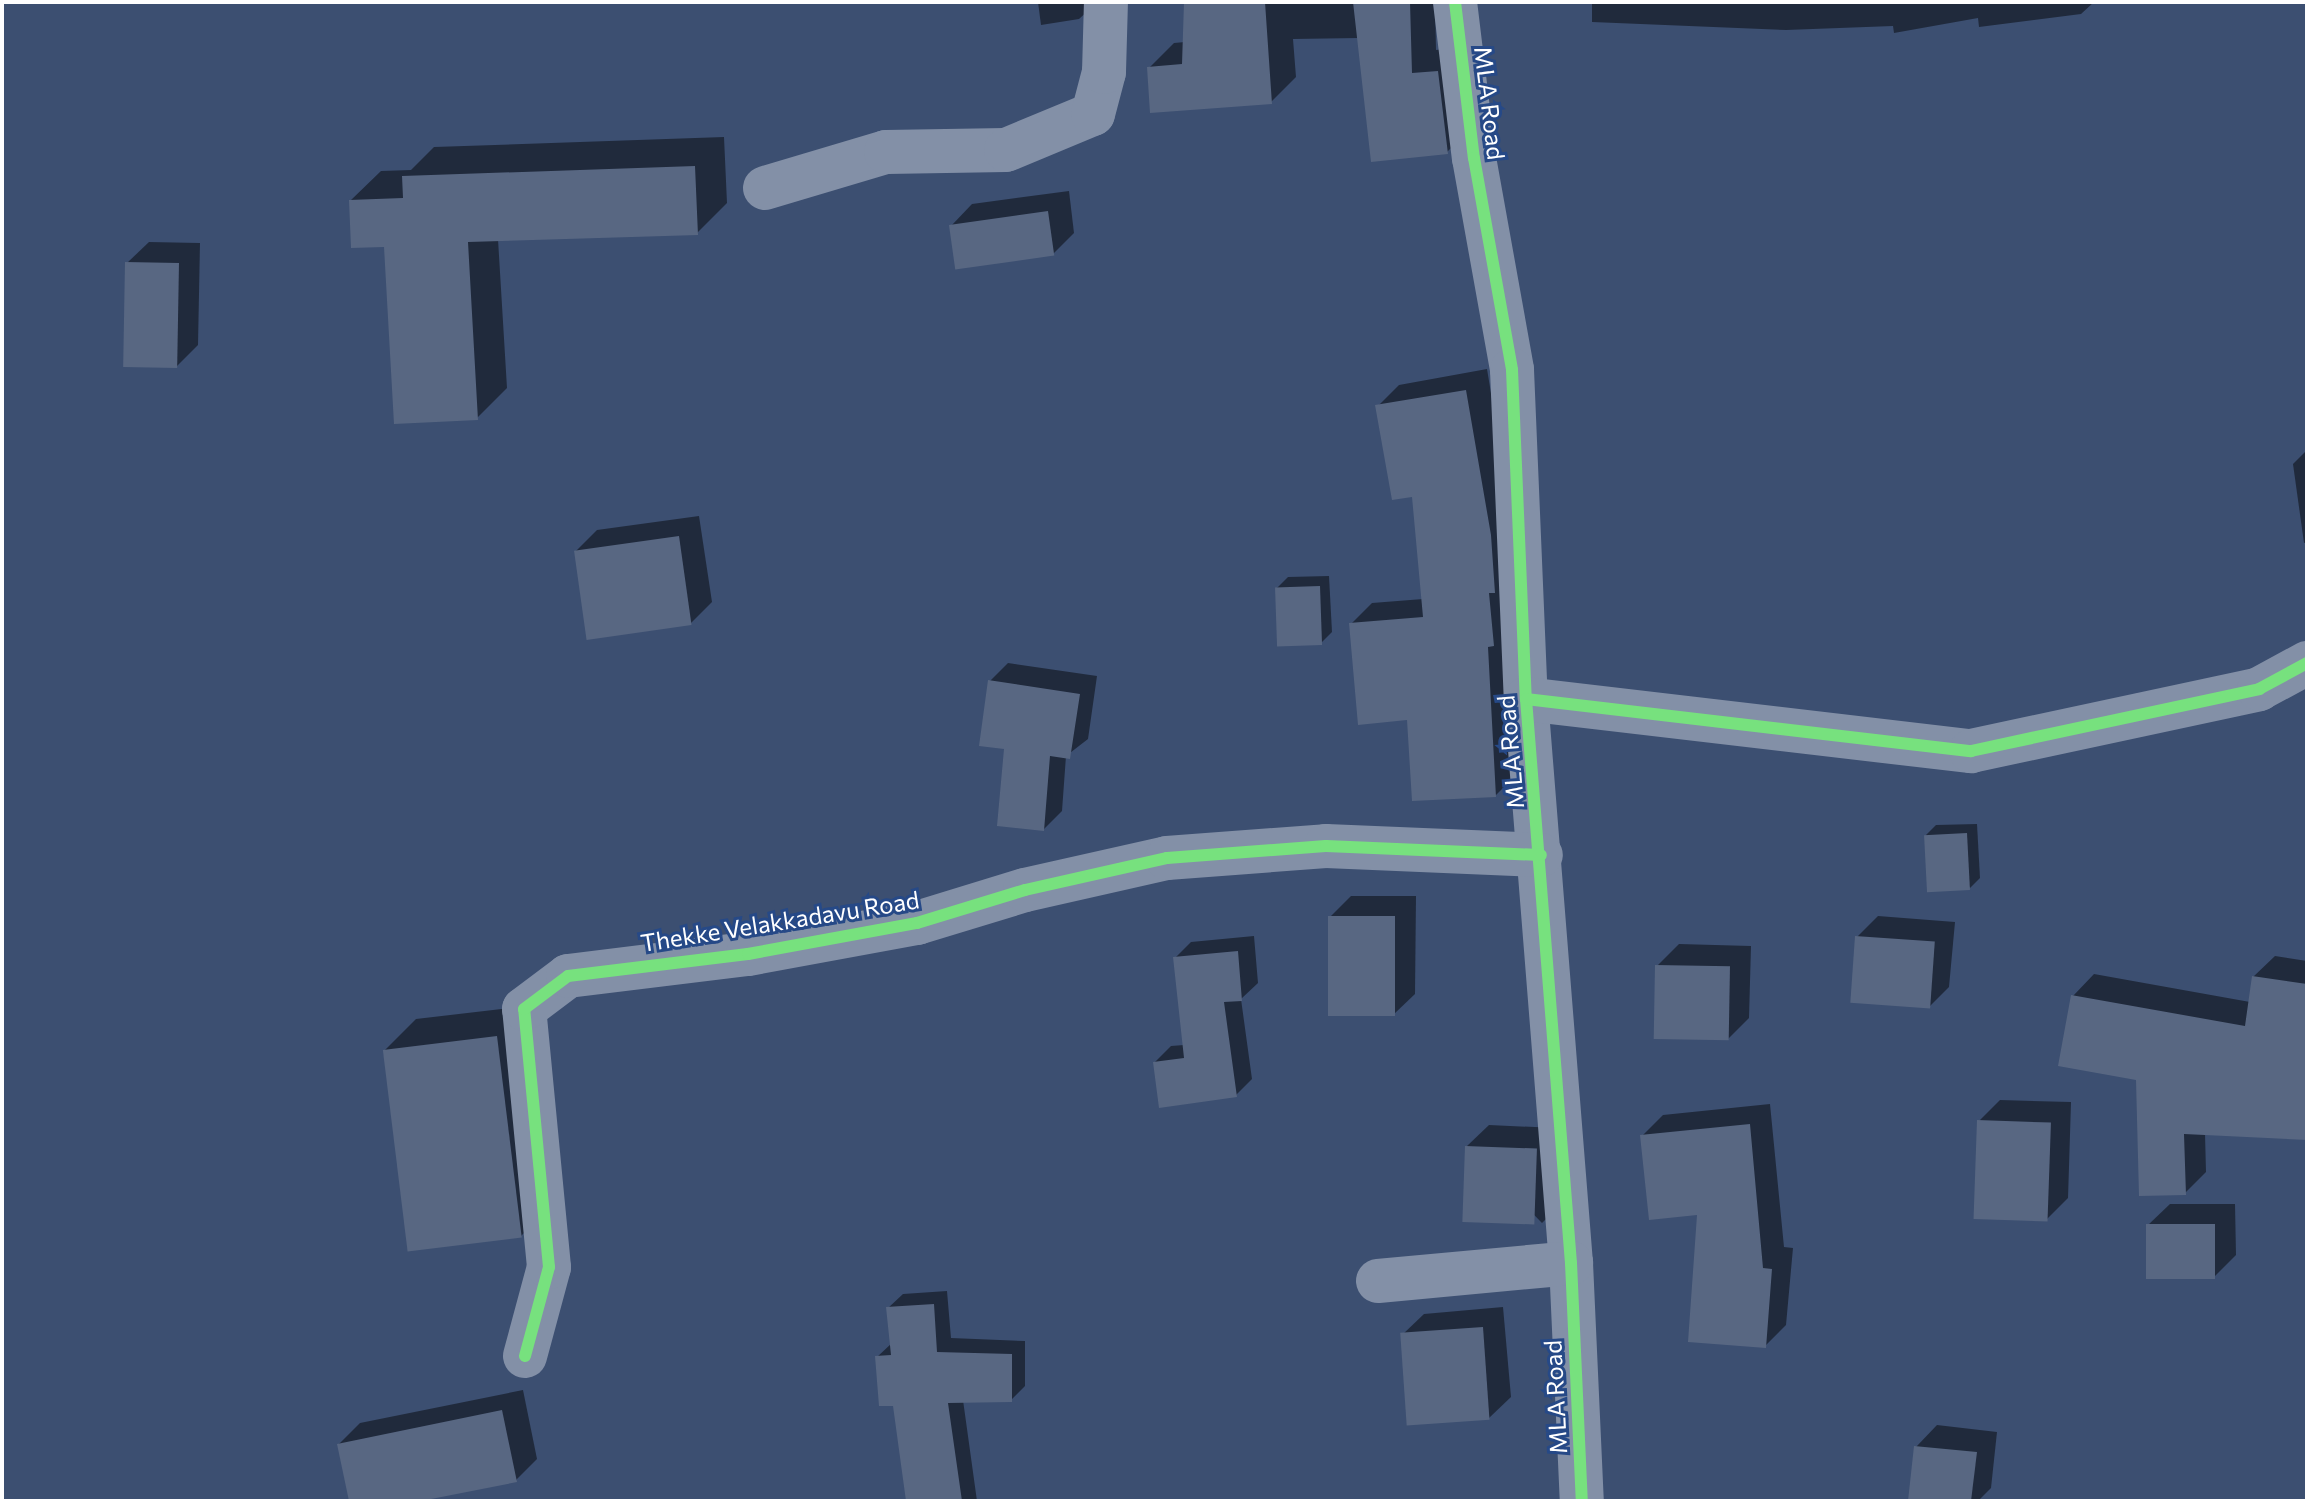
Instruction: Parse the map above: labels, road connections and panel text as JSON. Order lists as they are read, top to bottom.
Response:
{
  "streets": {
    "street": ["MLA Road", "Thekke Velakkadavu Road"]
  },
  "crossings": [
    ["MLA Road", "Thekke Velakkadavu Road"]
  ]
}
